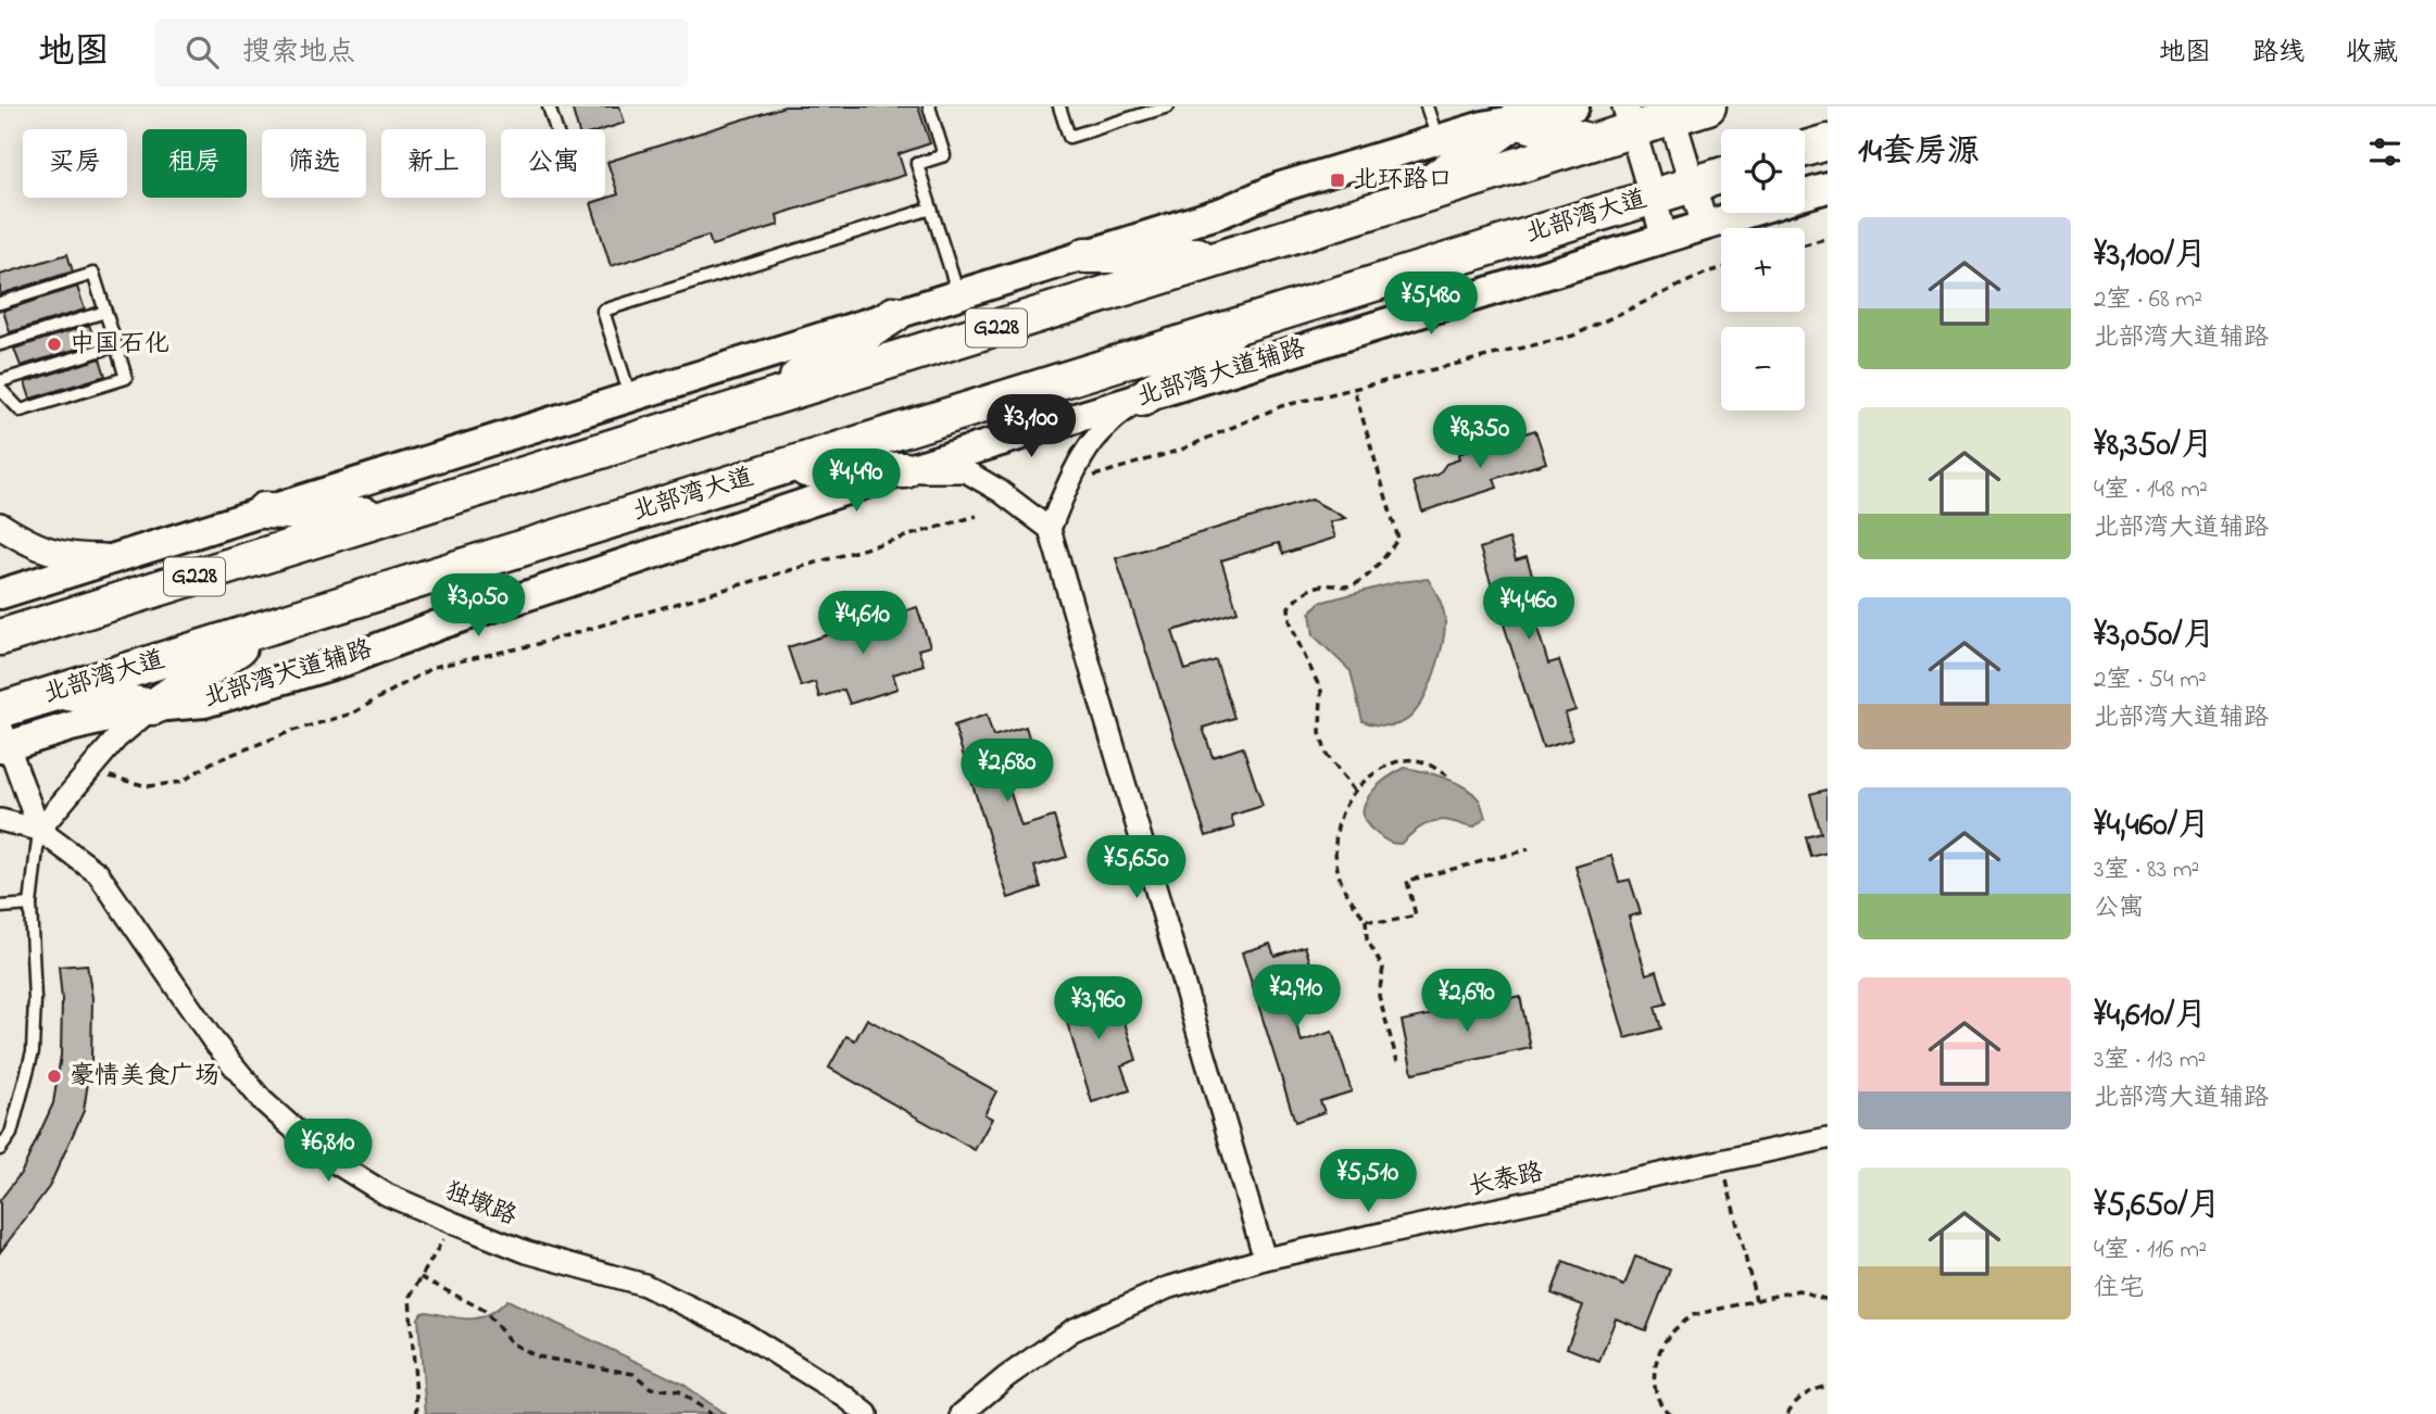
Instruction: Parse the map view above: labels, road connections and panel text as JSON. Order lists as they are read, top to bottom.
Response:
{
  "streets": {
    "highway": ["北部湾大道", "G228"],
    "main road": ["北部湾大道辅路"],
    "street": ["长泰路", "独墩路"]
  },
  "places": {
    "transit": ["北环路口"],
    "other": ["中国石化", "豪情美食广场"]
  },
  "page": {
    "header": "地图",
    "search": "搜索地点",
    "nav": ["地图", "路线", "收藏"],
    "heading": "14套房源",
    "map_buttons": ["+", "−"],
    "chip": [
      "买房",
      "租房",
      "筛选",
      "新上",
      "公寓"
    ],
    "list": [
      {
        "name": "¥3,100/月",
        "note": "2室 · 68 m² · 北部湾大道辅路"
      },
      {
        "name": "¥8,350/月",
        "note": "4室 · 148 m² · 北部湾大道辅路"
      },
      {
        "name": "¥3,050/月",
        "note": "2室 · 54 m² · 北部湾大道辅路"
      },
      {
        "name": "¥4,460/月",
        "note": "3室 · 83 m² · 公寓"
      },
      {
        "name": "¥4,610/月",
        "note": "3室 · 113 m² · 北部湾大道辅路"
      },
      {
        "name": "¥5,650/月",
        "note": "4室 · 116 m² · 住宅"
      }
    ],
    "price": [
      "¥5,480",
      "¥3,100",
      "¥8,350",
      "¥4,490",
      "¥3,050",
      "¥4,460",
      "¥4,610",
      "¥2,680",
      "¥5,650",
      "¥2,910",
      "¥2,690",
      "¥3,960",
      "¥6,810",
      "¥5,510"
    ]
  }
}
